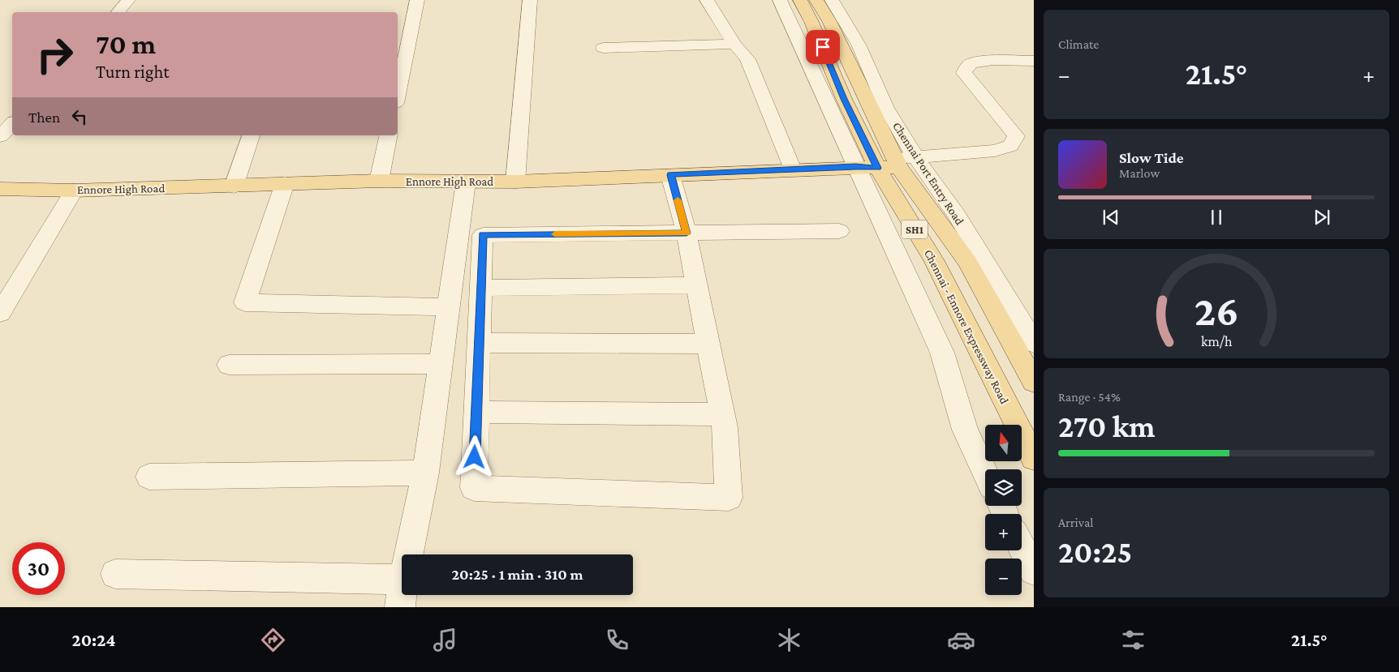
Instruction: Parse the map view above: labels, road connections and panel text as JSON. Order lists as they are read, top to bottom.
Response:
{
  "streets": {
    "main road": ["Ennore High Road", "SH1", "Chennai - Ennore Expressway Road"],
    "street": ["Chennai Port Entry Road"]
  },
  "crossings": [
    ["Ennore High Road", "Chennai - Ennore Expressway Road"]
  ],
  "north": "top",
  "page": {
    "tile": [
      "Climate",
      ["Range · 54%", "270 km"],
      ["Arrival", "20:25"]
    ],
    "turn": ["70 m", "Turn right"],
    "heat": ["−", "21.5°", "+"],
    "then": "Then",
    "song": ["Slow Tide", "Marlow"],
    "map_buttons": ["+", "−"],
    "limit": "30",
    "trip": "20:25 · 1 min · 310 m",
    "tabs": ["20:24", "21.5°"],
    "gauge": ["26", "km/h"]
  }
}
